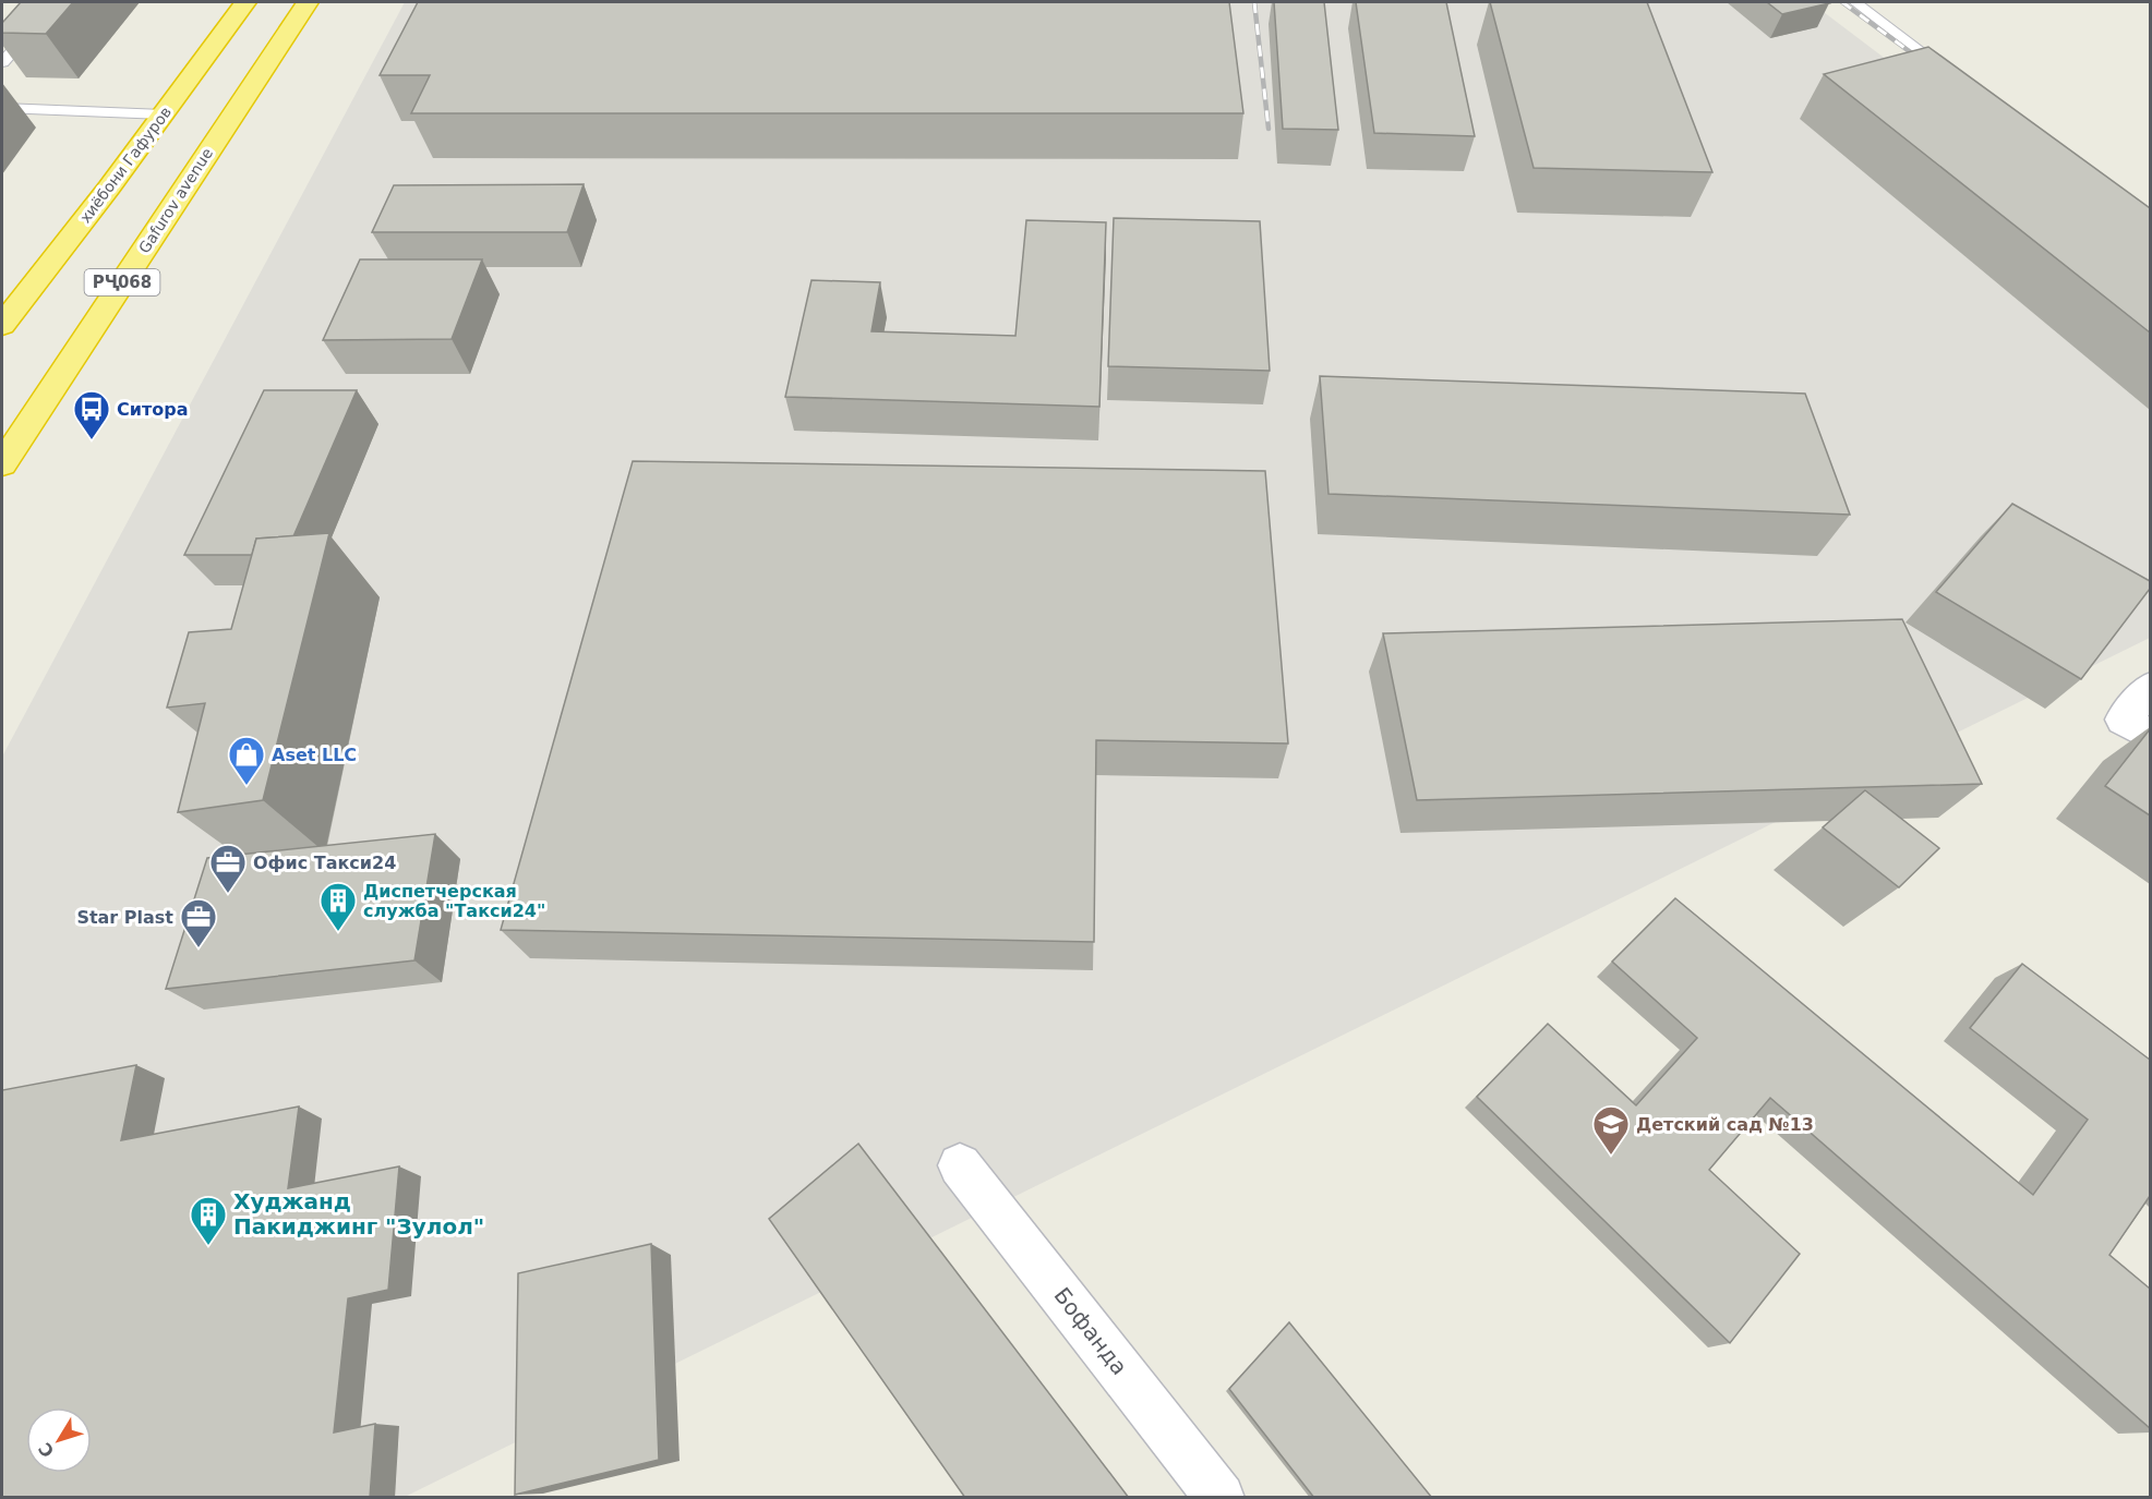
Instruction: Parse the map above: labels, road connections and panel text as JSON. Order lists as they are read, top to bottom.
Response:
{
  "streets": {
    "highway": ["хиёбони Гафуров", "Gafurov avenue", "РҶ068"],
    "street": ["Бофанда"]
  },
  "places": {
    "bus stop": ["Ситора"],
    "shop": ["Aset LLC"],
    "office": ["Офис Такси24", "Star Plast"],
    "building": ["Диспетчерская служба \"Такси24\"", "Худжанд Пакиджинг \"Зулол\""],
    "school or university": ["Детский сад №13"]
  },
  "north": "bottom left"
}
